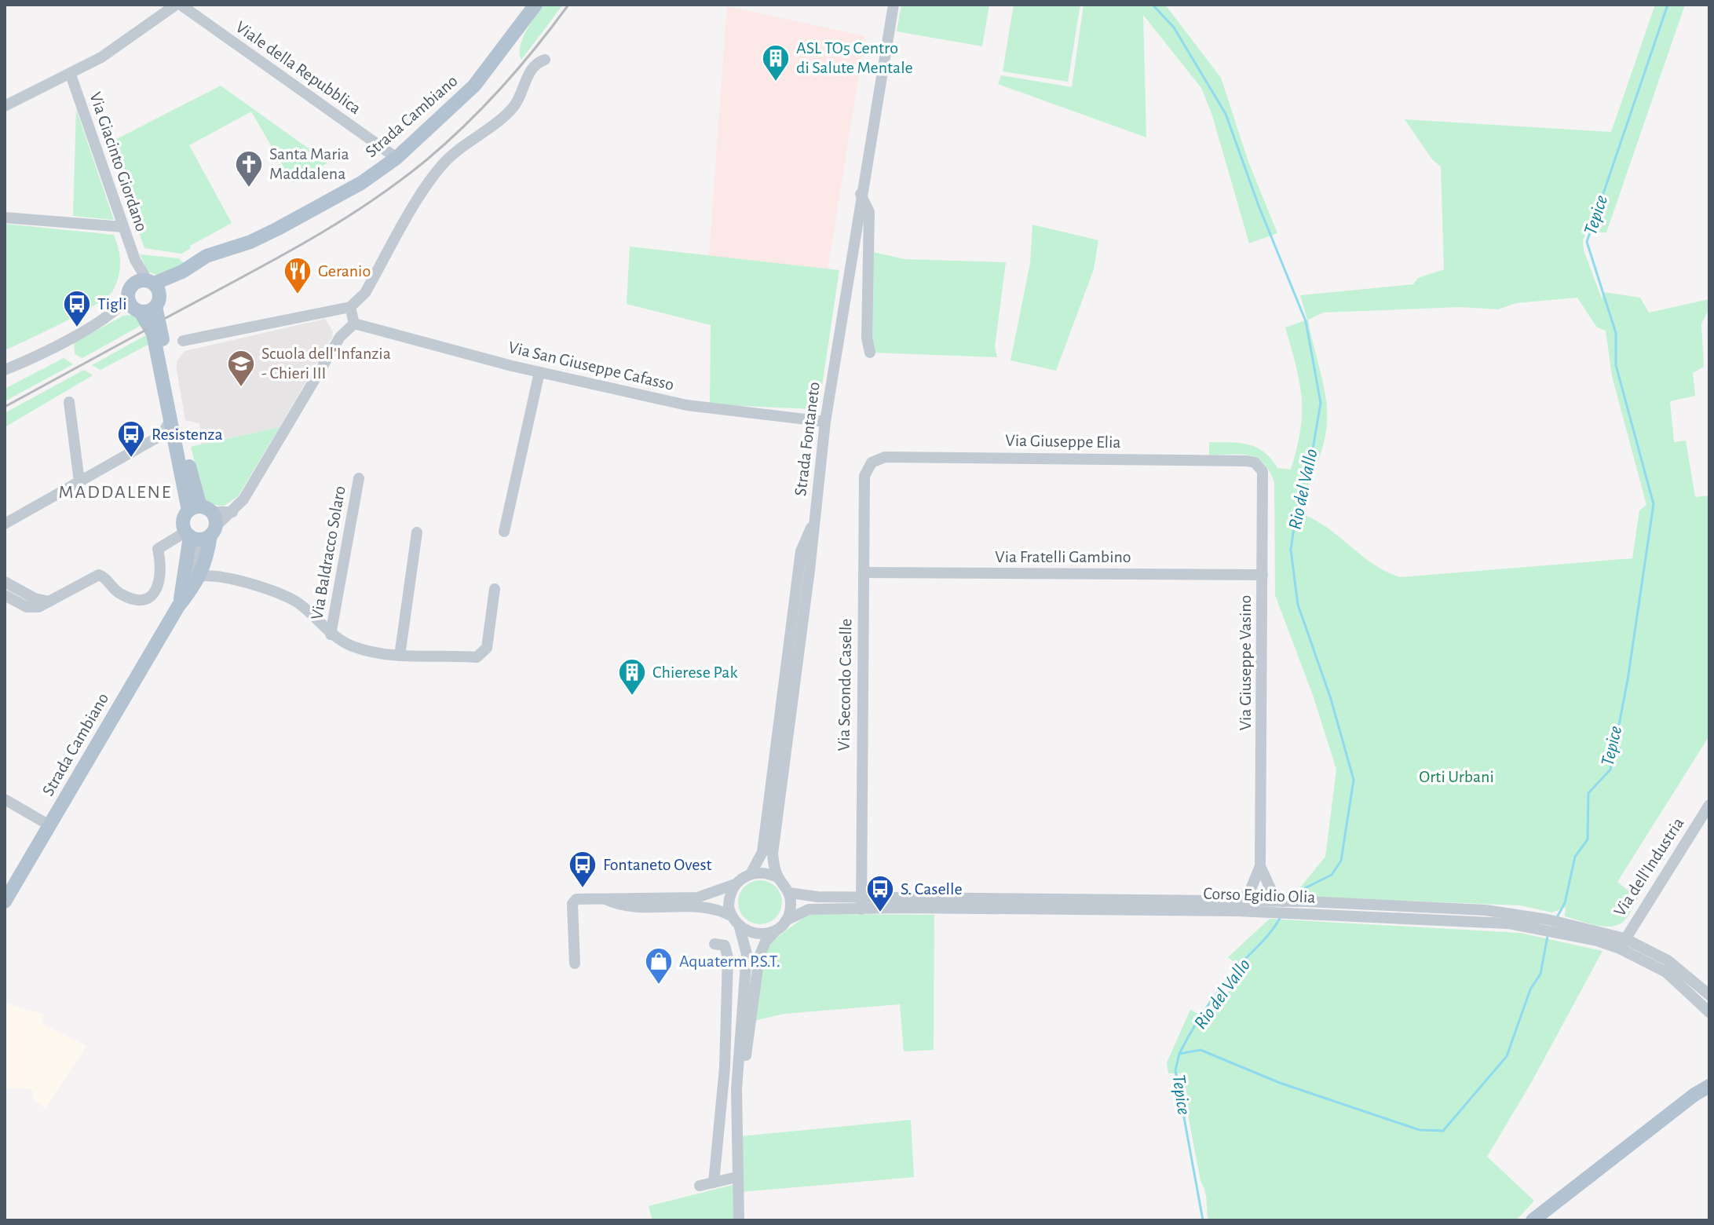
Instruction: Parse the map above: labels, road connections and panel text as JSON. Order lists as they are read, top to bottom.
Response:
{
  "streets": {
    "main road": ["Strada Cambiano"],
    "street": [
      "Viale della Repubblica",
      "Via Giacinto Giordano",
      "Via San Giuseppe Cafasso",
      "Strada Fontaneto",
      "Via Giuseppe Elia",
      "Via Baldracco Solaro",
      "Via Fratelli Gambino",
      "Via Giuseppe Vasino",
      "Via Secondo Caselle",
      "Via dell'Industria",
      "Corso Egidio Olia"
    ]
  },
  "crossings": [
    ["Viale della Repubblica", "Strada Cambiano"],
    ["Strada Cambiano", "Via Giacinto Giordano"],
    ["Via San Giuseppe Cafasso", "Strada Fontaneto"],
    ["Strada Fontaneto", "Corso Egidio Olia"],
    ["Via Giuseppe Elia", "Via Giuseppe Vasino"],
    ["Via Giuseppe Elia", "Via Secondo Caselle"],
    ["Via Fratelli Gambino", "Via Giuseppe Vasino"],
    ["Via Fratelli Gambino", "Via Secondo Caselle"],
    ["Via Giuseppe Vasino", "Corso Egidio Olia"],
    ["Via Secondo Caselle", "Corso Egidio Olia"],
    ["Via dell'Industria", "Corso Egidio Olia"]
  ],
  "districts": ["MADDALENE"],
  "water": ["Tepice", "Rio del Vallo"],
  "parks": ["Orti Urbani"],
  "places": {
    "building": ["ASL TO5 Centro di Salute Mentale", "Chierese Pak"],
    "church": ["Santa Maria Maddalena"],
    "restaurant": ["Geranio"],
    "bus stop": [
      "Tigli",
      "Resistenza",
      "Fontaneto Ovest",
      "S. Caselle"
    ],
    "school or university": ["Scuola dell'Infanzia - Chieri III"],
    "shop": ["Aquaterm P.S.T."]
  }
}
